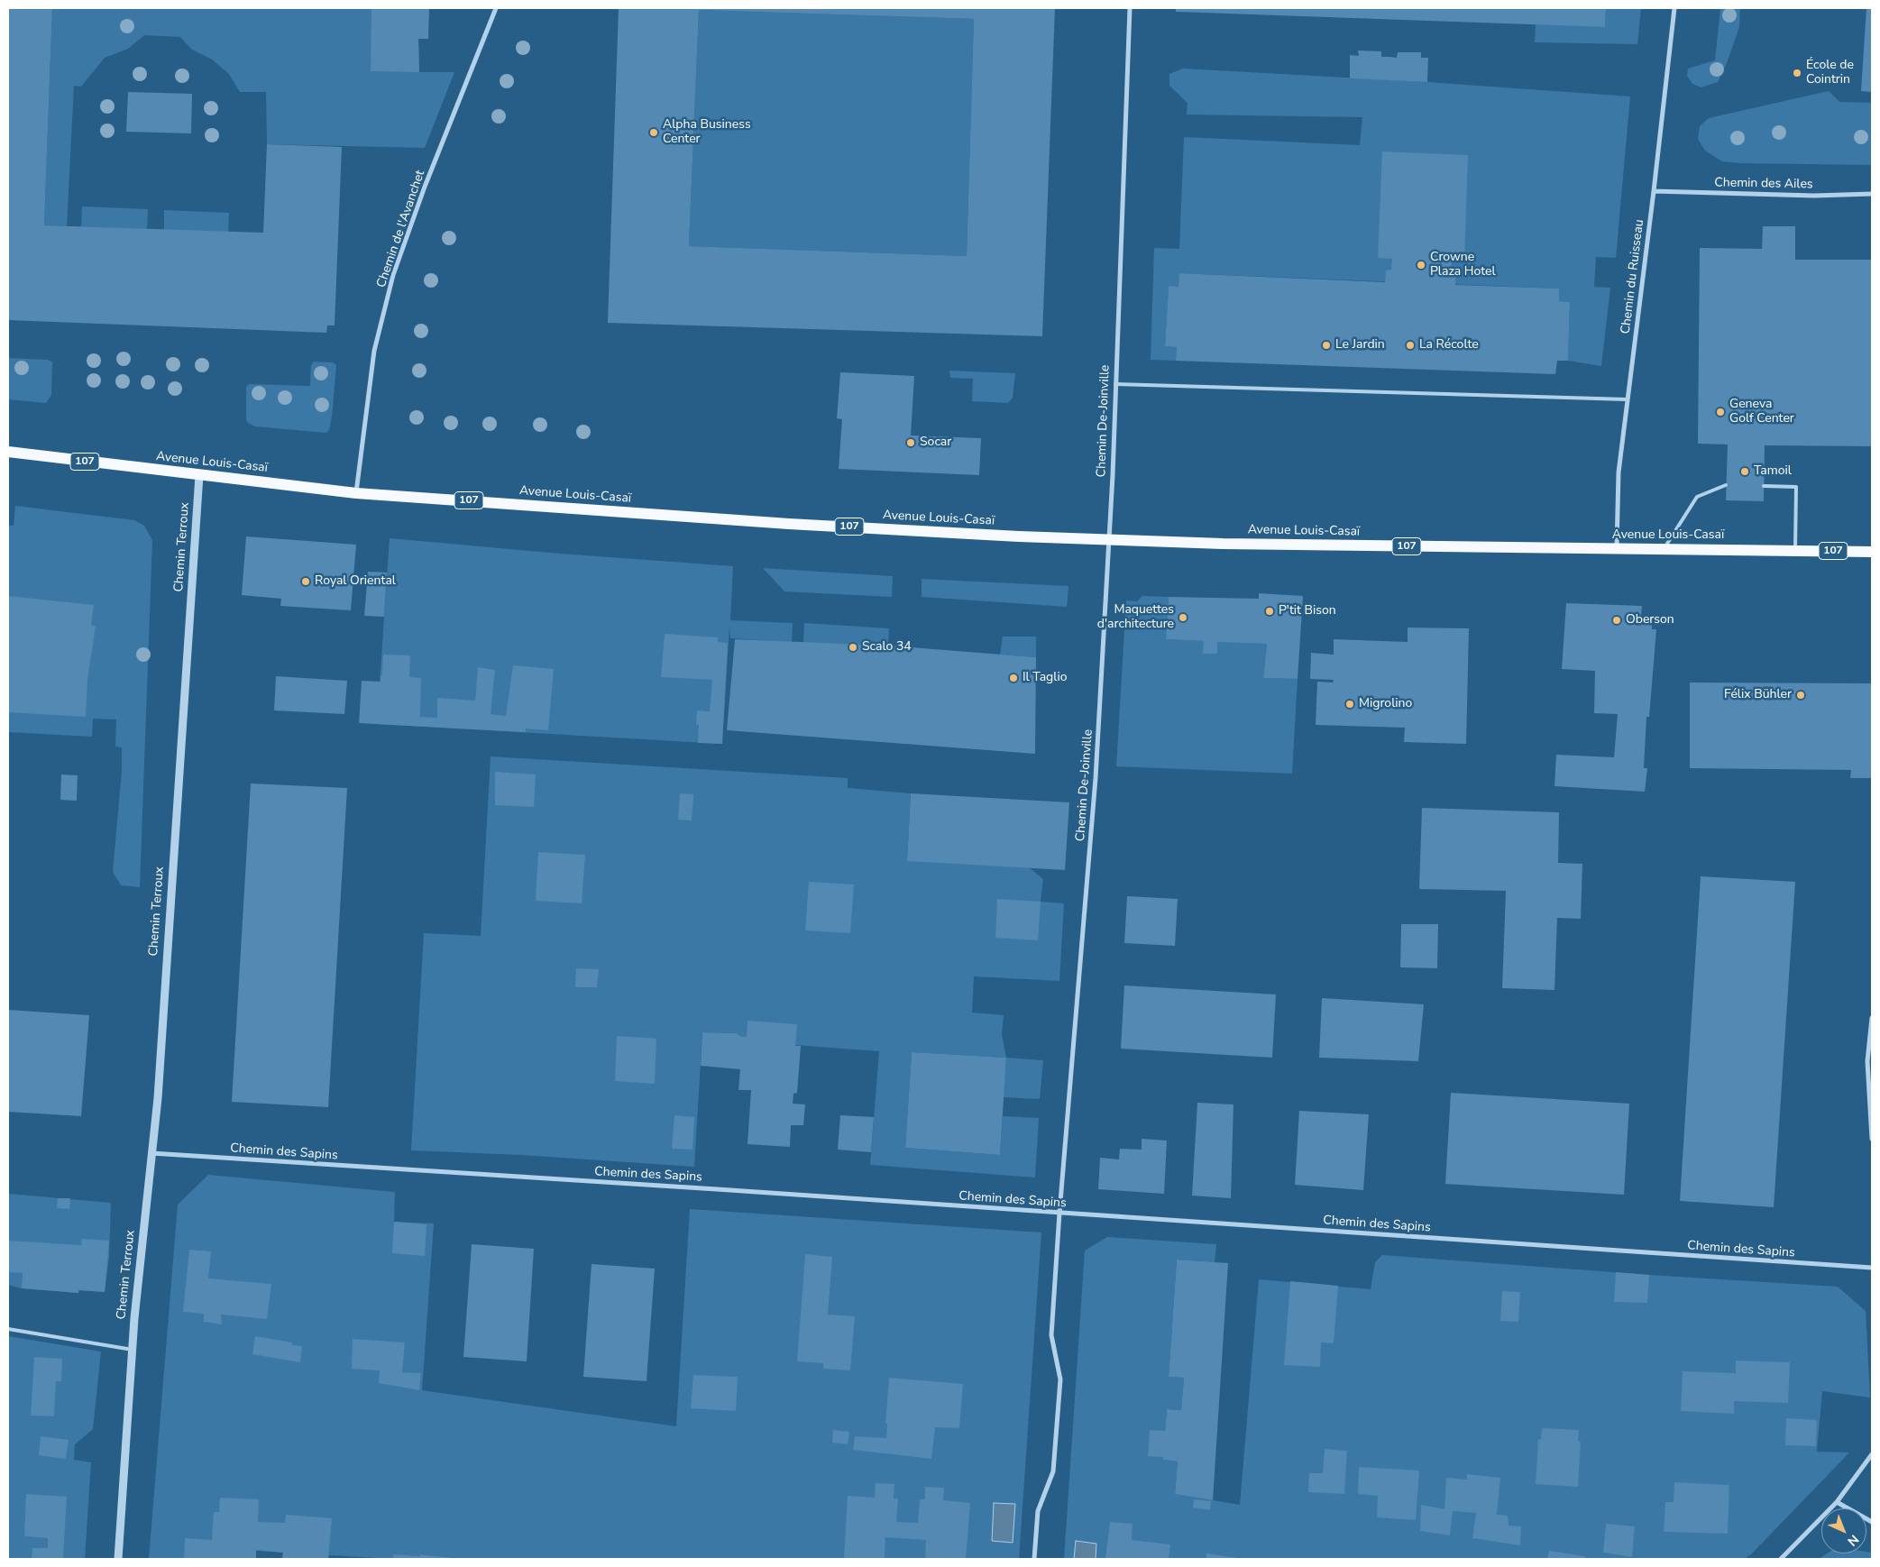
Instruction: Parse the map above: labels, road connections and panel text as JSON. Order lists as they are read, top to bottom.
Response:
{
  "streets": {
    "main road": ["107", "Avenue Louis-Casaï"],
    "street": [
      "Chemin des Ailes",
      "Chemin de l'Avanchet",
      "Chemin du Ruisseau",
      "Chemin De-Joinville",
      "Chemin Terroux",
      "Chemin des Sapins"
    ]
  },
  "crossings": [
    ["Chemin des Ailes", "Chemin du Ruisseau"],
    ["Chemin de l'Avanchet", "Avenue Louis-Casaï"],
    ["Chemin du Ruisseau", "Avenue Louis-Casaï"],
    ["Chemin De-Joinville", "Avenue Louis-Casaï"],
    ["Chemin De-Joinville", "Chemin des Sapins"],
    ["Avenue Louis-Casaï", "Chemin Terroux"],
    ["Chemin Terroux", "Chemin des Sapins"]
  ],
  "places": [
    "École de Cointrin",
    "Alpha Business Center",
    "Crowne Plaza Hotel",
    "Le Jardin",
    "La Récolte",
    "Geneva Golf Center",
    "Socar",
    "Tamoil",
    "Royal Oriental",
    "P'tit Bison",
    "Maquettes d'architecture",
    "Oberson",
    "Scalo 34",
    "Il Taglio",
    "Félix Bühler",
    "Migrolino"
  ],
  "north": "bottom right"
}
